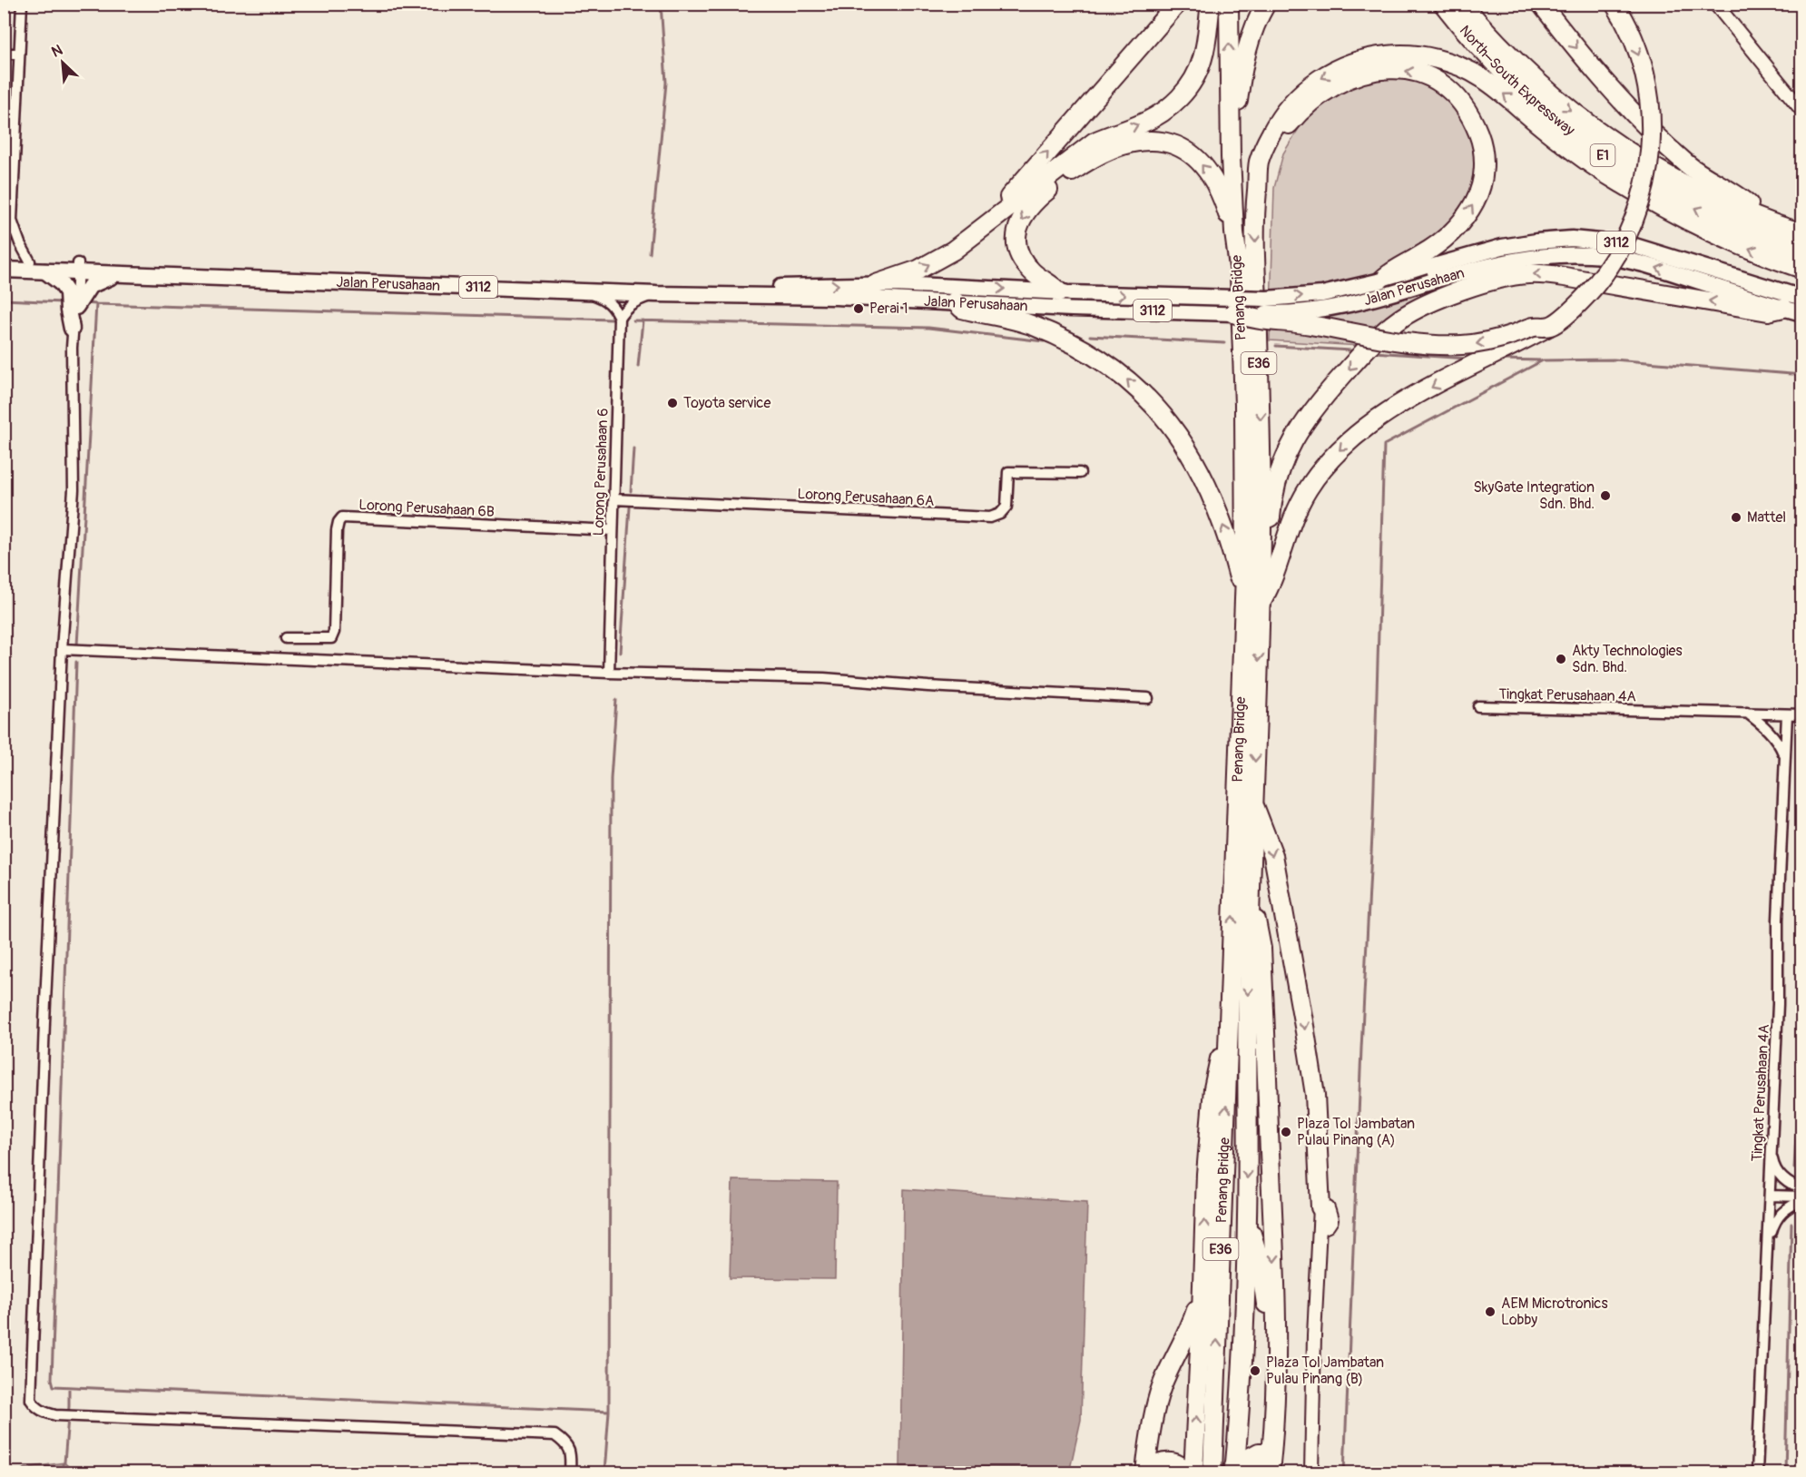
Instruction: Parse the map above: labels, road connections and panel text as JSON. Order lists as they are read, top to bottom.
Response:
{
  "streets": {
    "highway": [
      "North–South Expressway",
      "E1",
      "Penang Bridge",
      "E36"
    ],
    "main road": ["3112", "Jalan Perusahaan"],
    "street": [
      "Lorong Perusahaan 6",
      "Lorong Perusahaan 6A",
      "Lorong Perusahaan 6B",
      "Tingkat Perusahaan 4A"
    ]
  },
  "crossings": [
    ["Lorong Perusahaan 6", "Lorong Perusahaan 6A"],
    ["Lorong Perusahaan 6", "Lorong Perusahaan 6B"]
  ],
  "places": [
    "Perai 1",
    "Toyota service",
    "SkyGate Integration Sdn. Bhd.",
    "Mattel",
    "Akty Technologies Sdn. Bhd.",
    "Plaza Tol Jambatan Pulau Pinang (A)",
    "AEM Microtronics Lobby",
    "Plaza Tol Jambatan Pulau Pinang (B)"
  ],
  "north": "top left"
}
